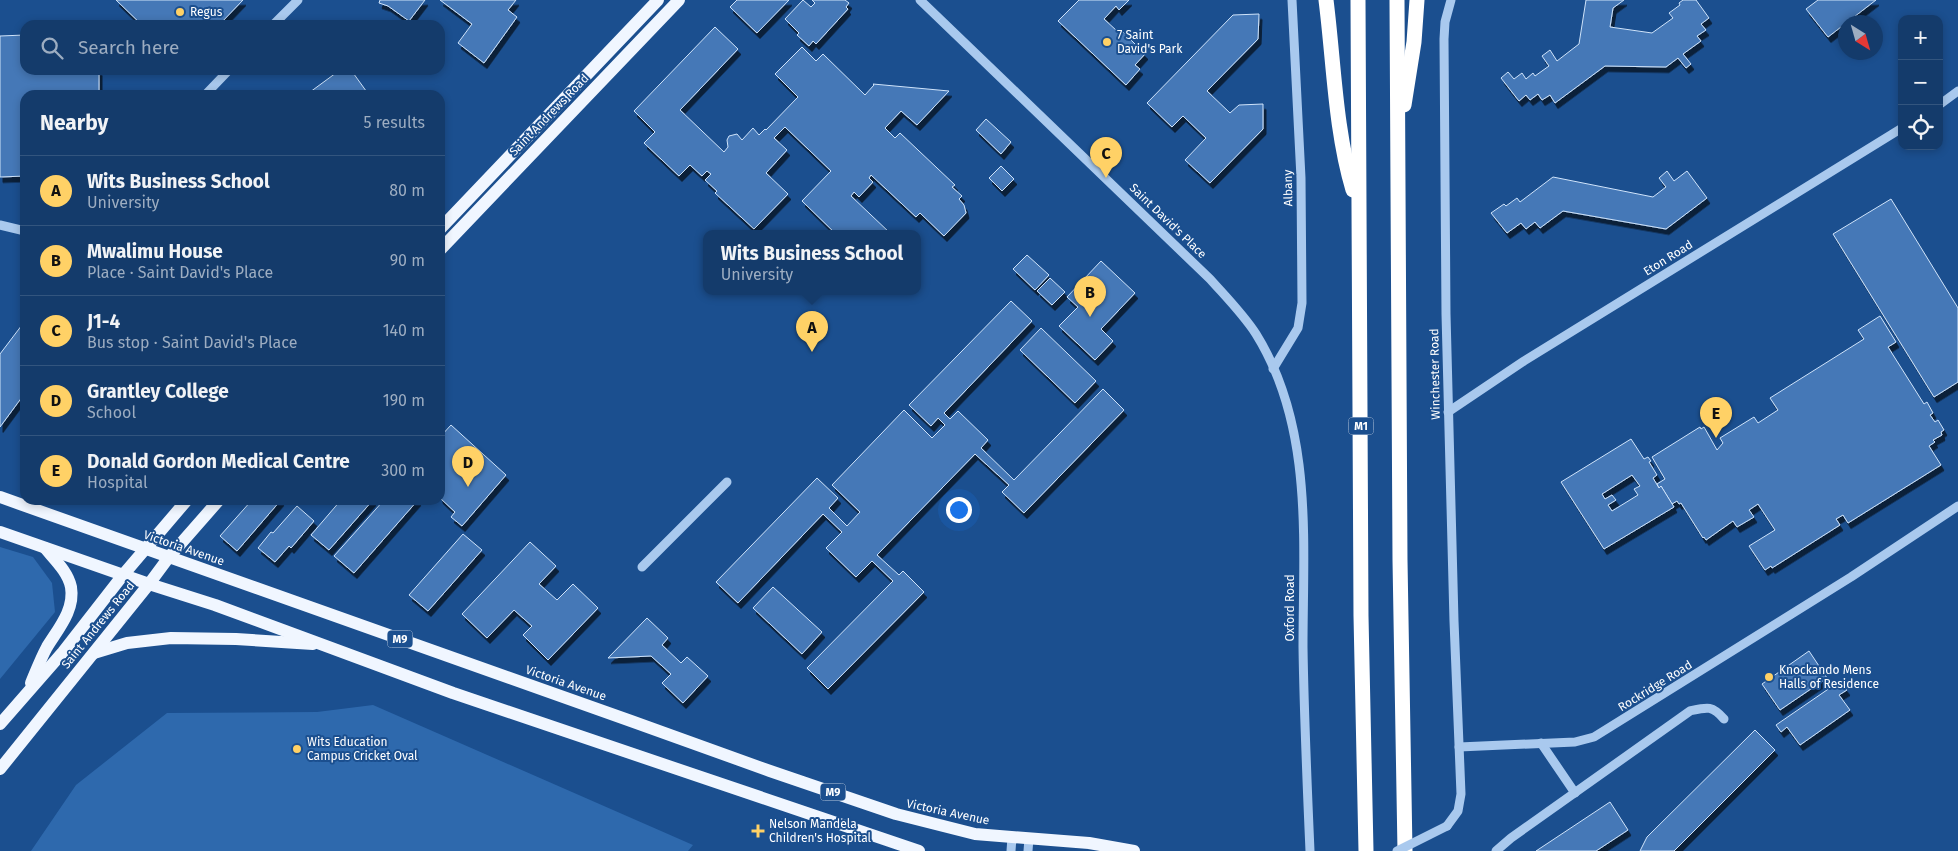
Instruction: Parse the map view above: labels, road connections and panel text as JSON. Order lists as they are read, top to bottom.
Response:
{
  "streets": {
    "highway": ["M1"],
    "main road": ["Saint Andrews Road", "Victoria Avenue", "M9"],
    "street": [
      "Albany",
      "Saint David's Place",
      "Eton Road",
      "Winchester Road",
      "Oxford Road",
      "Rockridge Road"
    ]
  },
  "crossings": [
    ["Saint Andrews Road", "Victoria Avenue"],
    ["Saint Andrews Road", "M9"],
    ["Albany", "Saint David's Place"],
    ["Albany", "Oxford Road"],
    ["Saint David's Place", "Oxford Road"],
    ["Eton Road", "Winchester Road"],
    ["Winchester Road", "Rockridge Road"]
  ],
  "places": {
    "other": [
      "Regus",
      "7 Saint David's Park",
      "Knockando Mens Halls of Residence",
      "Wits Education Campus Cricket Oval"
    ],
    "health": ["Nelson Mandela Children's Hospital"]
  },
  "north": "bottom right",
  "page": {
    "map_buttons": ["+", "−"],
    "search": "Search here",
    "heading": ["Nearby", "5 results"],
    "pins": [
      "C",
      "B",
      "A",
      "E",
      "D"
    ],
    "list": [
      {
        "mark": "A",
        "name": "Wits Business School",
        "note": "University",
        "value": "80 m"
      },
      {
        "mark": "B",
        "name": "Mwalimu House",
        "note": "Place · Saint David's Place",
        "value": "90 m"
      },
      {
        "mark": "C",
        "name": "J1-4",
        "note": "Bus stop · Saint David's Place",
        "value": "140 m"
      },
      {
        "mark": "D",
        "name": "Grantley College",
        "note": "School",
        "value": "190 m"
      },
      {
        "mark": "E",
        "name": "Donald Gordon Medical Centre",
        "note": "Hospital",
        "value": "300 m"
      }
    ],
    "popup": ["Wits Business School", "University"]
  }
}
